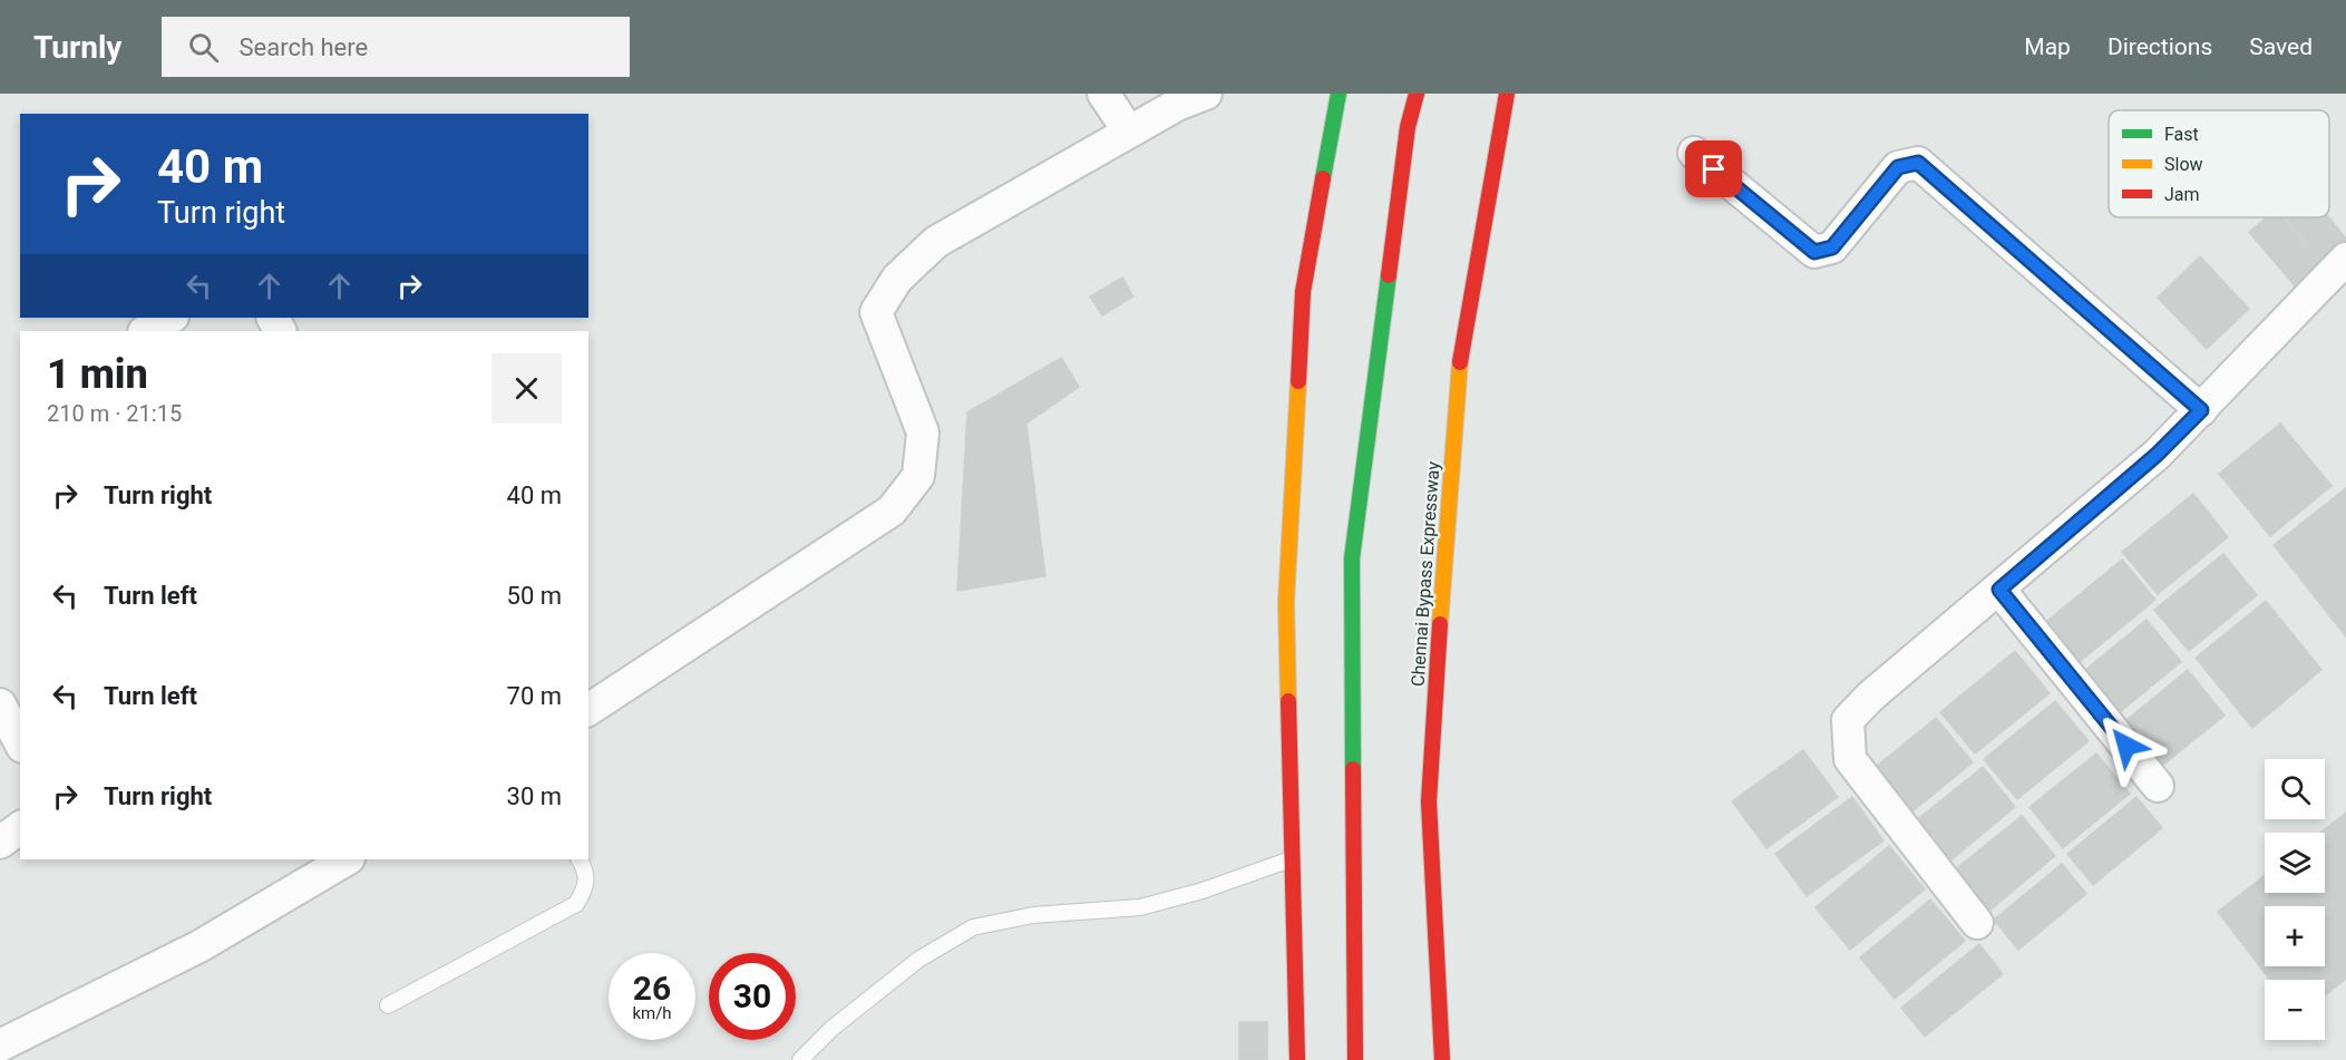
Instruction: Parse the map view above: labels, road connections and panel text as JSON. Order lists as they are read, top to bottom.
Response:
{
  "streets": {
    "main road": ["Chennai Bypass Expressway"]
  },
  "legend": ["Fast", "Slow", "Jam"],
  "page": {
    "header": "Turnly",
    "search": "Search here",
    "nav": ["Map", "Directions", "Saved"],
    "turn": ["40 m", "Turn right"],
    "heading": ["1 min", "210 m · 21:15"],
    "list": [
      {
        "name": "Turn right",
        "value": "40 m"
      },
      {
        "name": "Turn left",
        "value": "50 m"
      },
      {
        "name": "Turn left",
        "value": "70 m"
      },
      {
        "name": "Turn right",
        "value": "30 m"
      }
    ],
    "map_buttons": ["+", "−"],
    "speed": "26 km/h",
    "limit": "30"
  }
}
